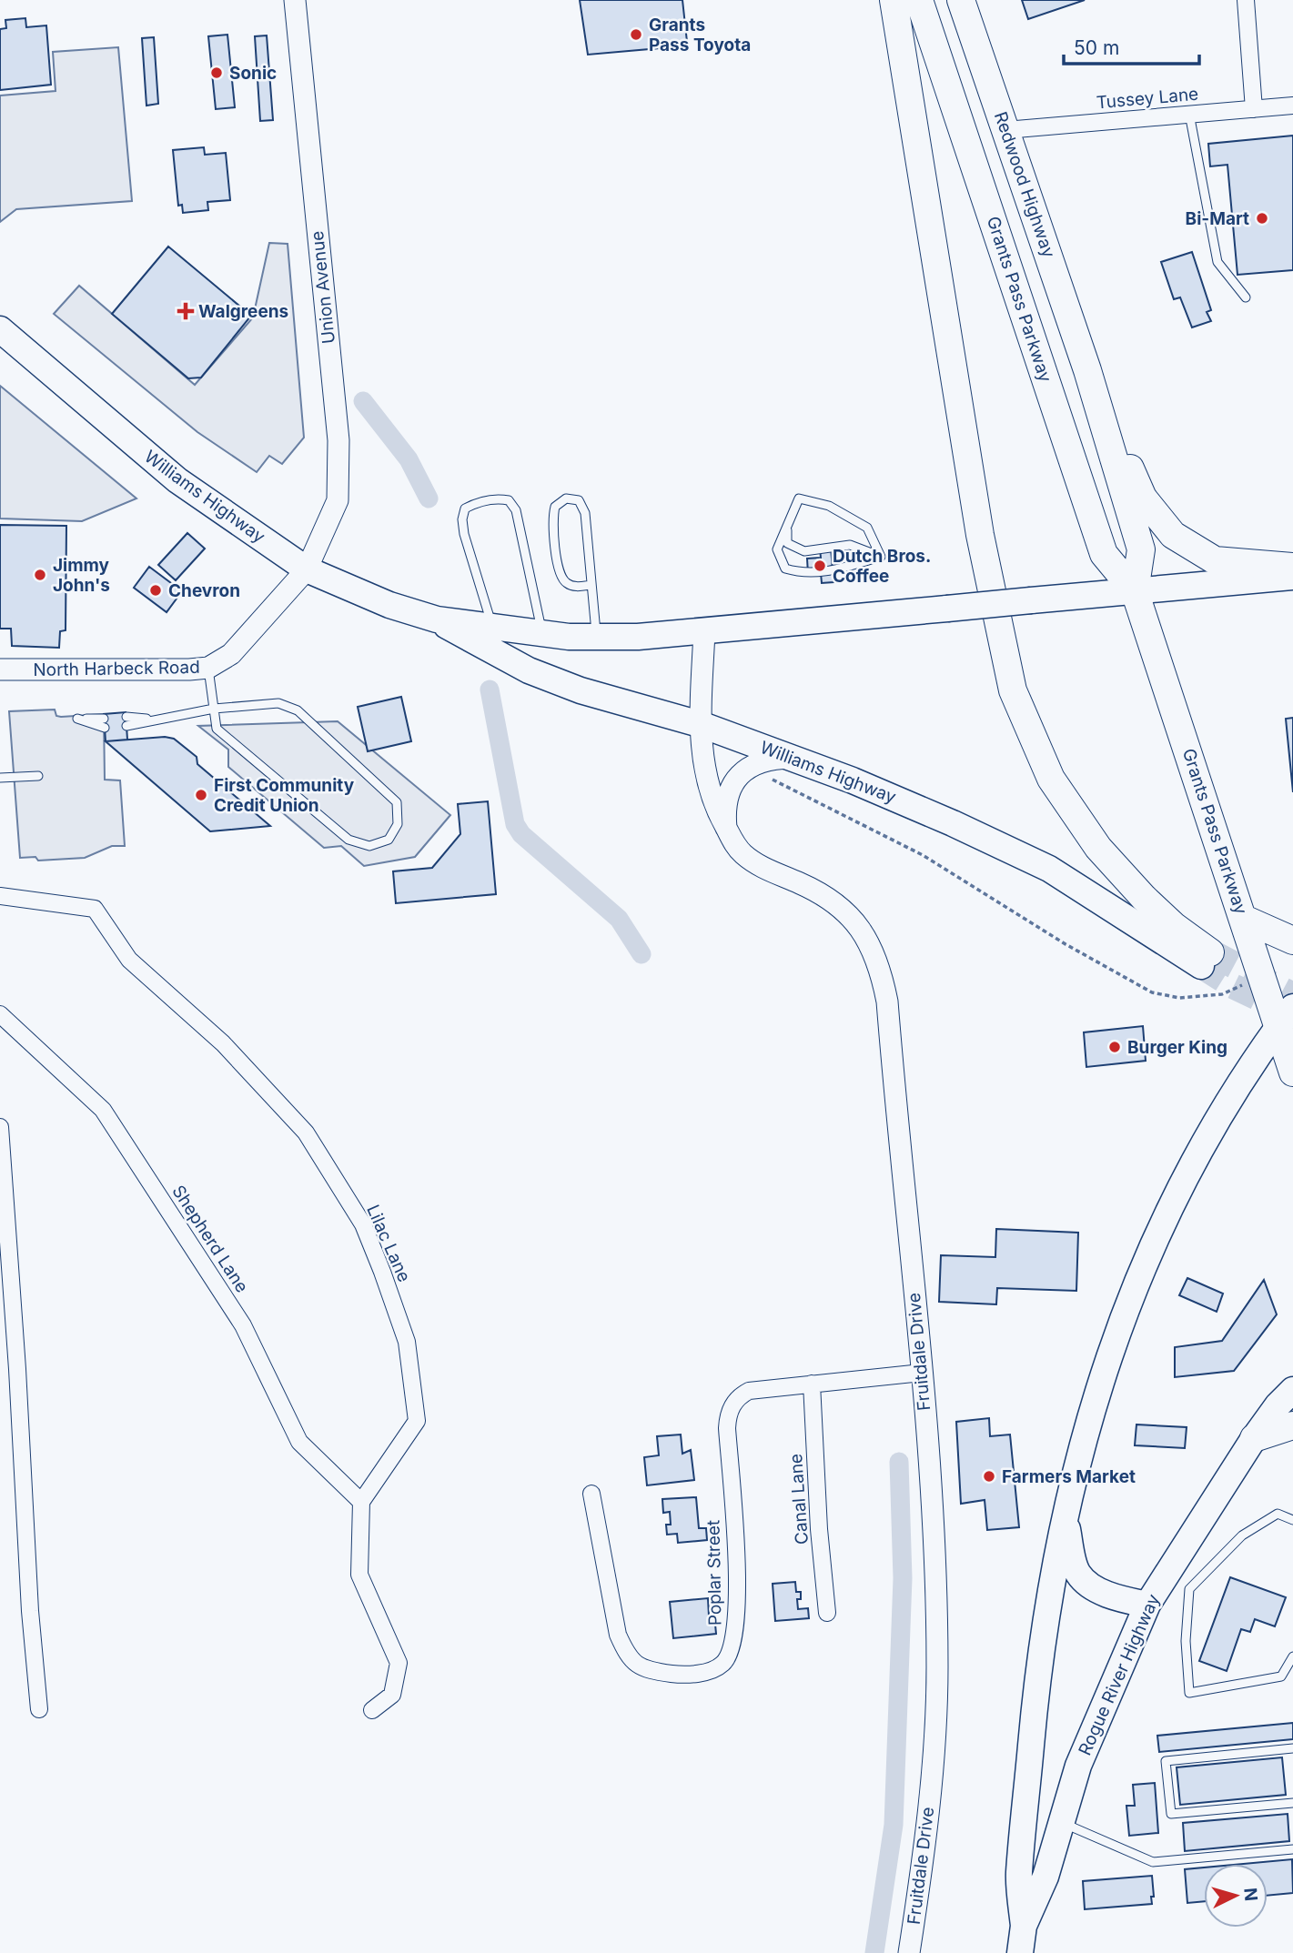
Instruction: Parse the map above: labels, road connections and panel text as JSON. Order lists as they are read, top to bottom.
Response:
{
  "streets": {
    "highway": ["Redwood Highway", "Grants Pass Parkway"],
    "main road": ["Williams Highway", "Rogue River Highway"],
    "street": [
      "Tussey Lane",
      "Union Avenue",
      "North Harbeck Road",
      "Shepherd Lane",
      "Lilac Lane",
      "Fruitdale Drive",
      "Canal Lane",
      "Poplar Street"
    ]
  },
  "crossings": [
    ["Tussey Lane", "Redwood Highway"],
    ["Redwood Highway", "Grants Pass Parkway"],
    ["Union Avenue", "Williams Highway"],
    ["Union Avenue", "North Harbeck Road"],
    ["Grants Pass Parkway", "Williams Highway"],
    ["Williams Highway", "North Harbeck Road"],
    ["Williams Highway", "Fruitdale Drive"],
    ["Shepherd Lane", "Lilac Lane"],
    ["Fruitdale Drive", "Poplar Street"],
    ["Canal Lane", "Poplar Street"]
  ],
  "places": {
    "other": [
      "Grants Pass Toyota",
      "Sonic",
      "Bi-Mart",
      "Dutch Bros. Coffee",
      "Jimmy John's",
      "Chevron",
      "First Community Credit Union",
      "Burger King",
      "Farmers Market"
    ],
    "health": ["Walgreens"]
  },
  "scale_bar": "50 m",
  "north": "right"
}
